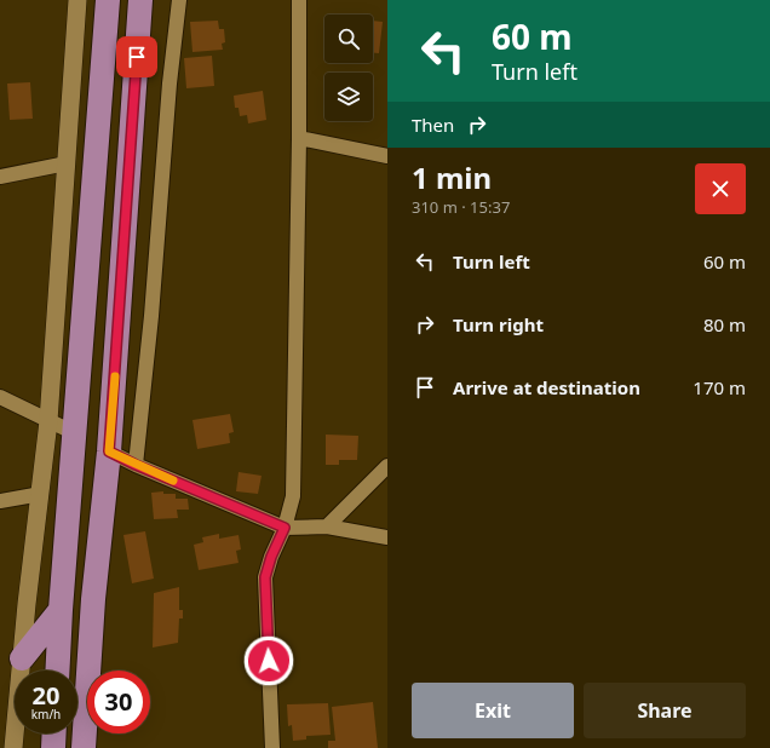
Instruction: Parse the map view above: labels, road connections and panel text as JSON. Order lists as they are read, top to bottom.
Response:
{
  "page": {
    "turn": ["60 m", "Turn left"],
    "then": "Then",
    "heading": ["1 min", "310 m · 15:37"],
    "list": [
      {
        "name": "Turn left",
        "value": "60 m"
      },
      {
        "name": "Turn right",
        "value": "80 m"
      },
      {
        "name": "Arrive at destination",
        "value": "170 m"
      }
    ],
    "speed": "20 km/h",
    "limit": "30",
    "buttons": ["Exit", "Share"]
  }
}
